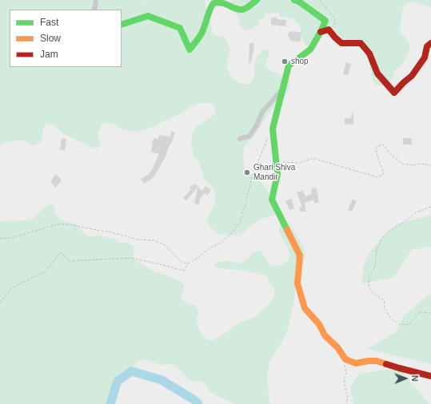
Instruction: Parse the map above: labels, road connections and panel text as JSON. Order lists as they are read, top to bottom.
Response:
{
  "places": ["shop", "Ghari Shiva Mandir"],
  "legend": ["Fast", "Slow", "Jam"],
  "north": "right"
}
